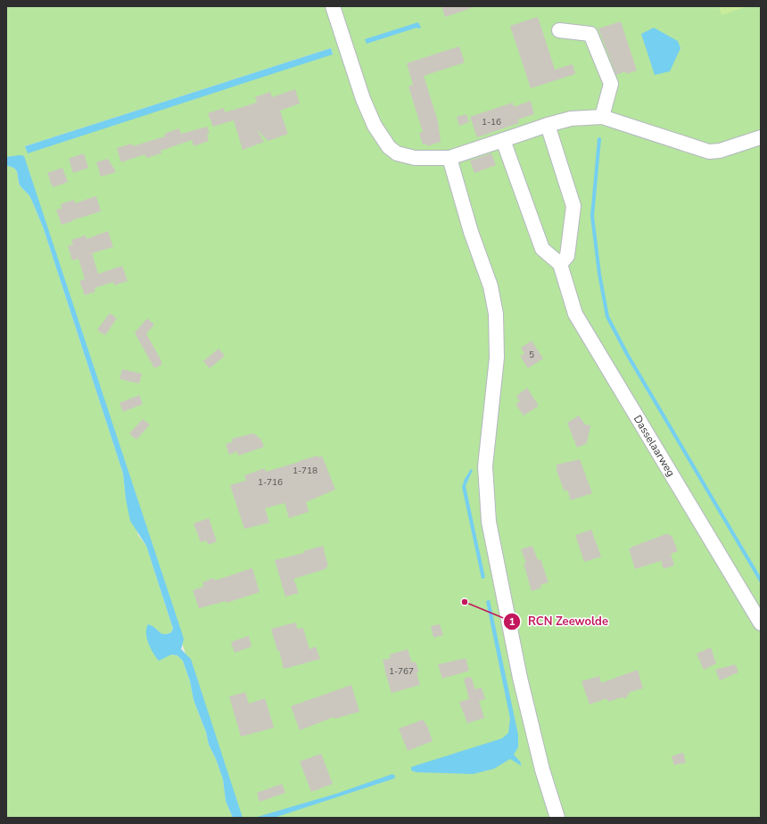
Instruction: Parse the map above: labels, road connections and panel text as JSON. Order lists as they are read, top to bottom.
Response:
{
  "streets": {
    "street": ["Dasselaarweg"]
  },
  "places": ["RCN Zeewolde"],
  "house_numbers": [
    "1-16",
    "5",
    "1-718",
    "1-716",
    "1-767"
  ]
}
